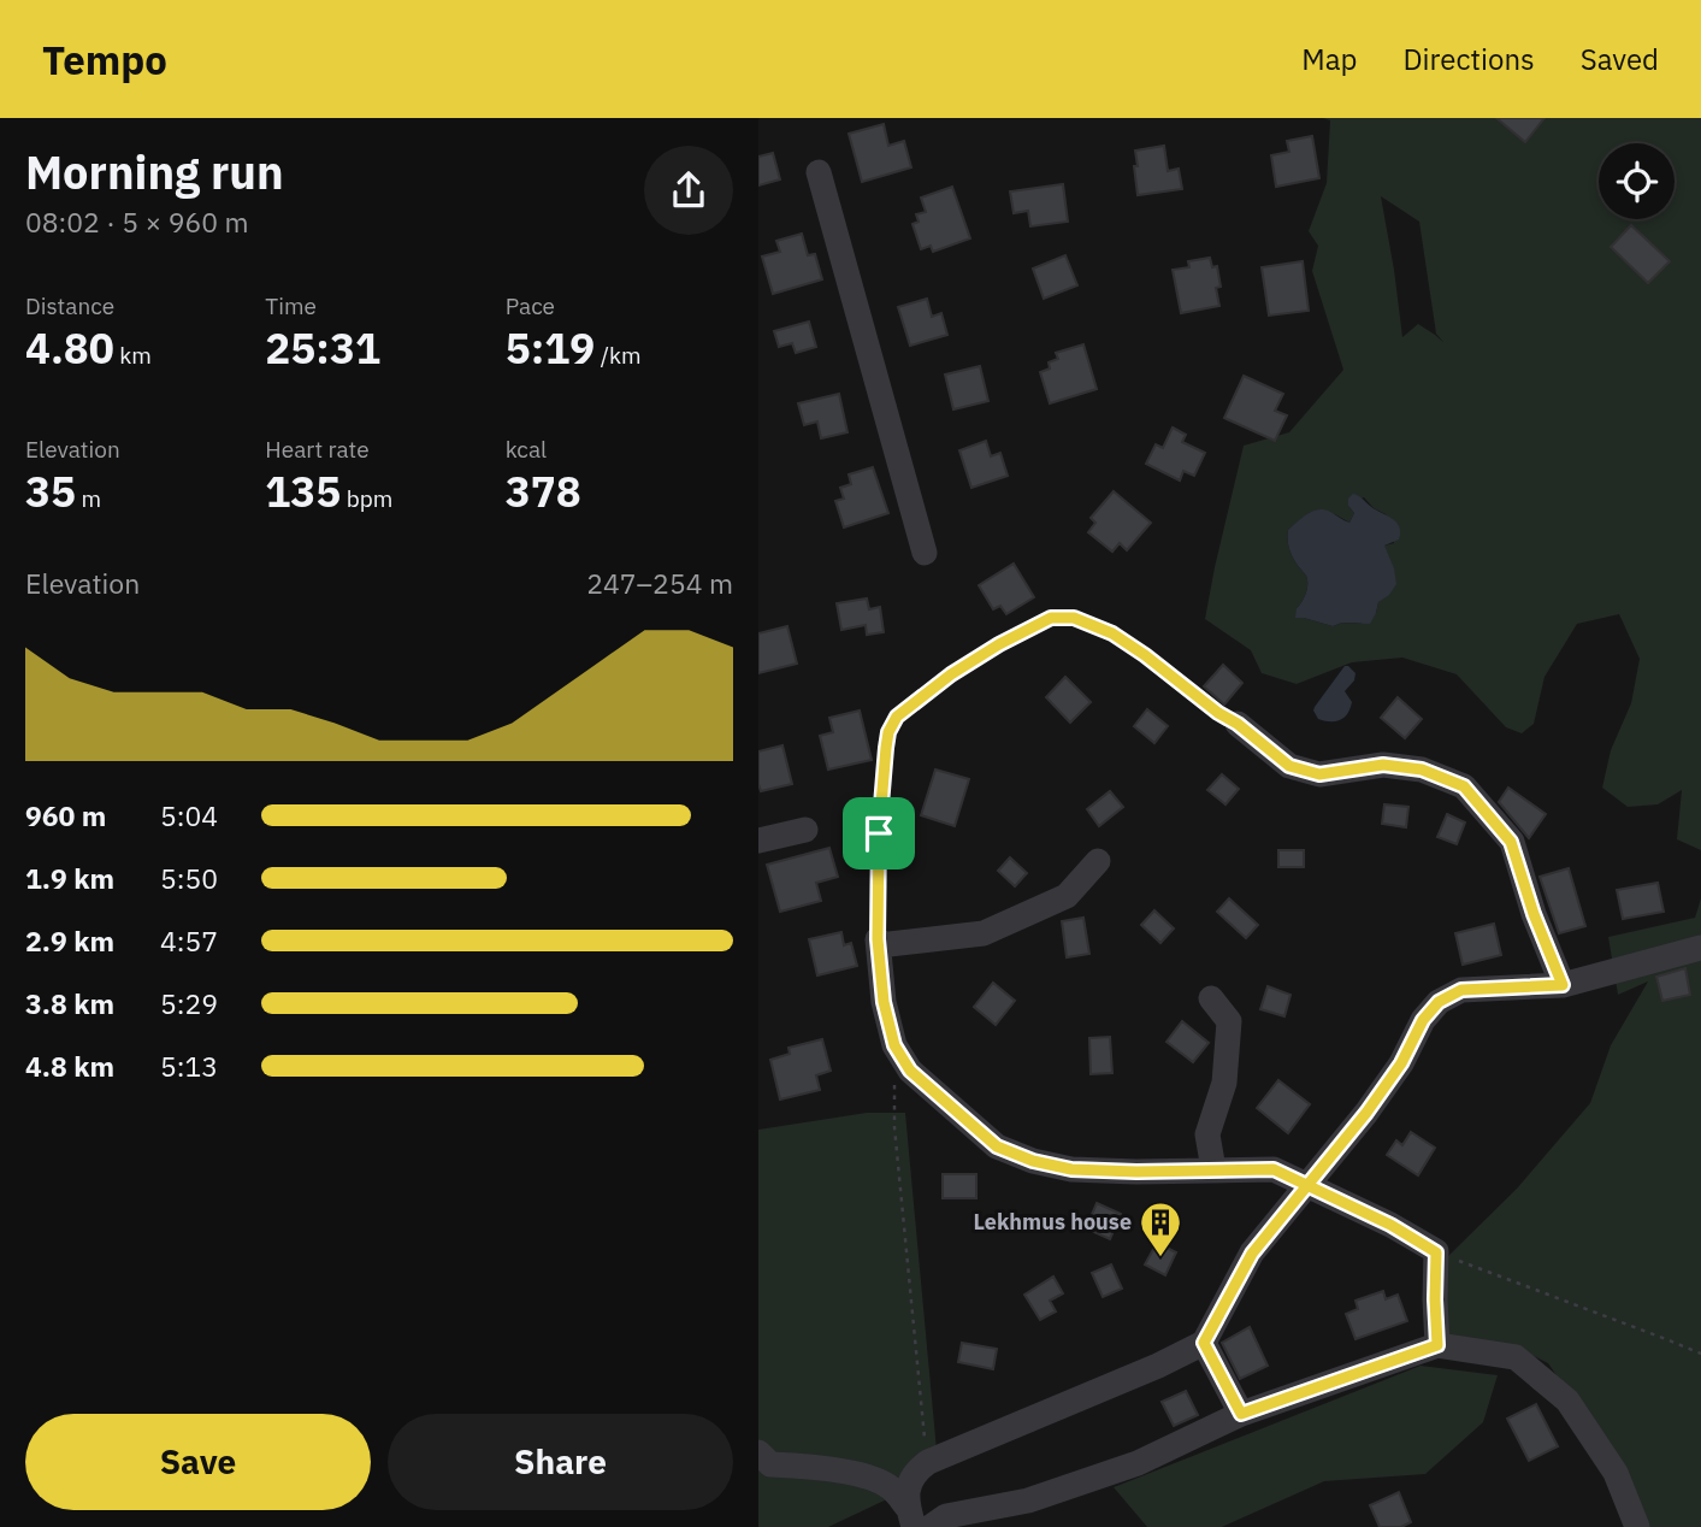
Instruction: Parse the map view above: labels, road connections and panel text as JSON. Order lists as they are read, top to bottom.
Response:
{
  "places": {
    "building": ["Lekhmus house"]
  },
  "page": {
    "header": "Tempo",
    "nav": ["Map", "Directions", "Saved"],
    "heading": ["Morning run", "08:02 · 5 × 960 m"],
    "stats": [
      ["Distance", "4.80 km"],
      ["Time", "25:31"],
      ["Pace", "5:19 /km"],
      ["Elevation", "35 m"],
      ["Heart rate", "135 bpm"],
      ["kcal", "378"]
    ],
    "chart": ["Elevation", "247–254 m"],
    "list": [
      {
        "name": "960 m",
        "note": "5:04"
      },
      {
        "name": "1.9 km",
        "note": "5:50"
      },
      {
        "name": "2.9 km",
        "note": "4:57"
      },
      {
        "name": "3.8 km",
        "note": "5:29"
      },
      {
        "name": "4.8 km",
        "note": "5:13"
      }
    ],
    "buttons": ["Save", "Share"]
  }
}
